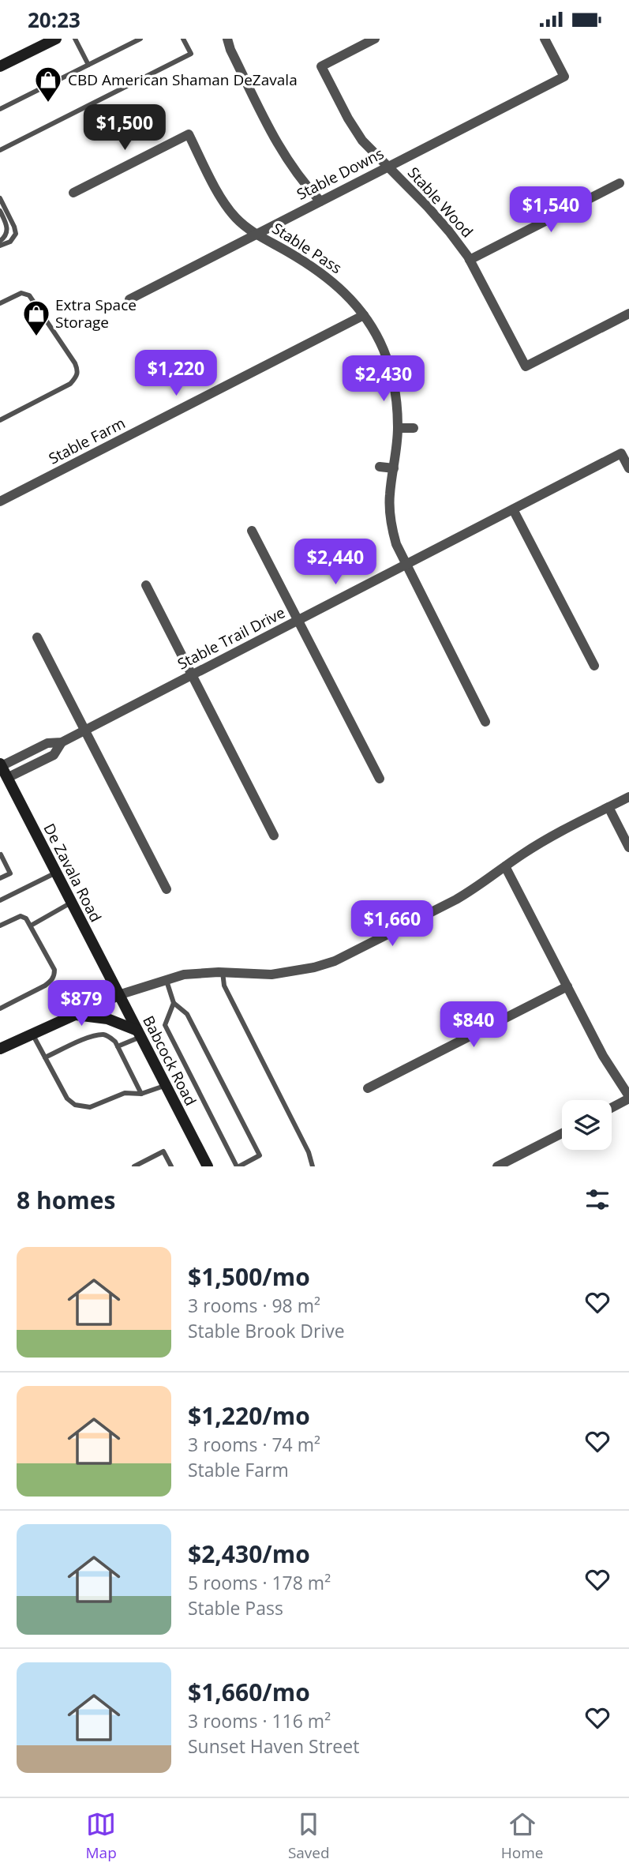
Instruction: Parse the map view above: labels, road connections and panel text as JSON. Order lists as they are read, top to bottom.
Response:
{
  "streets": {
    "main road": ["De Zavala Road", "Babcock Road"],
    "street": [
      "Stable Downs",
      "Stable Wood",
      "Stable Pass",
      "Stable Farm",
      "Stable Trail Drive"
    ]
  },
  "crossings": [
    ["Stable Downs", "Stable Wood"],
    ["Stable Downs", "Stable Pass"],
    ["Stable Pass", "Stable Farm"],
    ["Stable Pass", "Stable Trail Drive"],
    ["Stable Trail Drive", "De Zavala Road"],
    ["De Zavala Road", "Babcock Road"]
  ],
  "places": {
    "shop": ["CBD American Shaman DeZavala", "Extra Space Storage"]
  },
  "page": {
    "status": "20:23",
    "price": [
      "$1,500",
      "$1,540",
      "$1,220",
      "$2,430",
      "$2,440",
      "$1,660",
      "$879",
      "$840"
    ],
    "heading": "8 homes",
    "list": [
      {
        "name": "$1,500/mo",
        "note": "3 rooms · 98 m² · Stable Brook Drive"
      },
      {
        "name": "$1,220/mo",
        "note": "3 rooms · 74 m² · Stable Farm"
      },
      {
        "name": "$2,430/mo",
        "note": "5 rooms · 178 m² · Stable Pass"
      },
      {
        "name": "$1,660/mo",
        "note": "3 rooms · 116 m² · Sunset Haven Street"
      }
    ],
    "tabs": ["Map", "Saved", "Home"]
  }
}
